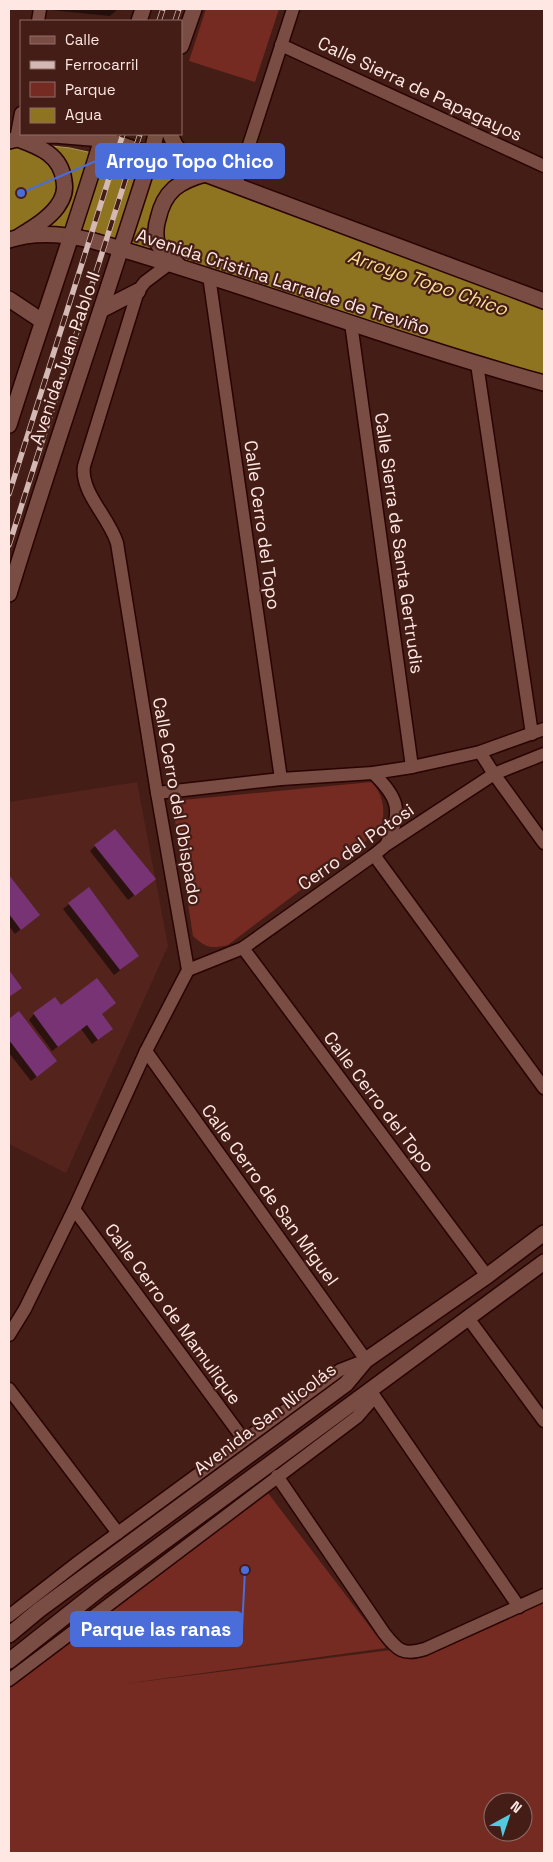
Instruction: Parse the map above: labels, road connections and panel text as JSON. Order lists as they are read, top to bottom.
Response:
{
  "streets": {
    "main road": ["Avenida Cristina Larralde de Treviño", "Avenida Juan Pablo II", "Avenida San Nicolás"],
    "street": [
      "Calle Sierra de Papagayos",
      "Calle Cerro del Topo",
      "Calle Sierra de Santa Gertrudis",
      "Calle Cerro del Obispado",
      "Cerro del Potosi",
      "Calle Cerro de San Miguel",
      "Calle Cerro de Mamulique"
    ]
  },
  "crossings": [
    ["Avenida Cristina Larralde de Treviño", "Avenida Juan Pablo II"],
    ["Avenida Cristina Larralde de Treviño", "Calle Cerro del Topo"],
    ["Avenida Cristina Larralde de Treviño", "Calle Sierra de Santa Gertrudis"],
    ["Calle Cerro del Topo", "Cerro del Potosi"],
    ["Calle Cerro del Topo", "Avenida San Nicolás"],
    ["Calle Cerro del Obispado", "Cerro del Potosi"],
    ["Calle Cerro de San Miguel", "Avenida San Nicolás"]
  ],
  "water": ["Arroyo Topo Chico"],
  "places": ["Arroyo Topo Chico", "Parque las ranas"],
  "legend": [
    "Calle",
    "Ferrocarril",
    "Parque",
    "Agua"
  ],
  "north": "top right"
}
